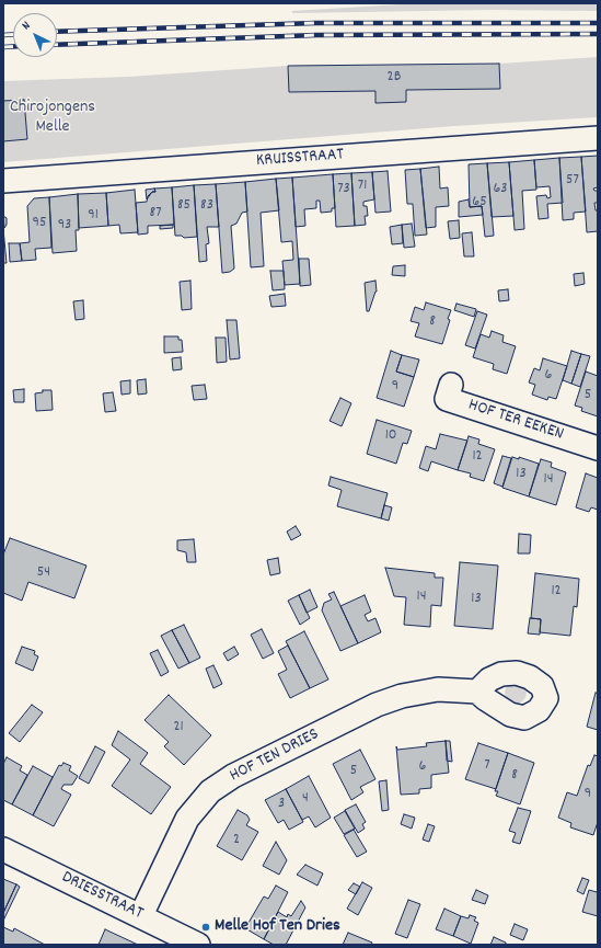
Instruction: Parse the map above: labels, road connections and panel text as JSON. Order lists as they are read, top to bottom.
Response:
{
  "streets": {
    "street": [
      "KRUISSTRAAT",
      "HOF TER EEKEN",
      "HOF TEN DRIES",
      "DRIESSTRAAT"
    ]
  },
  "crossings": [
    ["HOF TEN DRIES", "DRIESSTRAAT"]
  ],
  "parks": ["Chirojongens Melle"],
  "places": ["Melle Hof Ten Dries"],
  "house_numbers": [
    "2B",
    "57",
    "71",
    "73",
    "63",
    "65",
    "85",
    "83",
    "87",
    "91",
    "95",
    "93",
    "8",
    "6",
    "9",
    "5",
    "10",
    "12",
    "13",
    "14",
    "54",
    "12",
    "14",
    "13",
    "21",
    "7",
    "6",
    "5",
    "8",
    "9",
    "4",
    "3",
    "2"
  ],
  "north": "top left"
}
